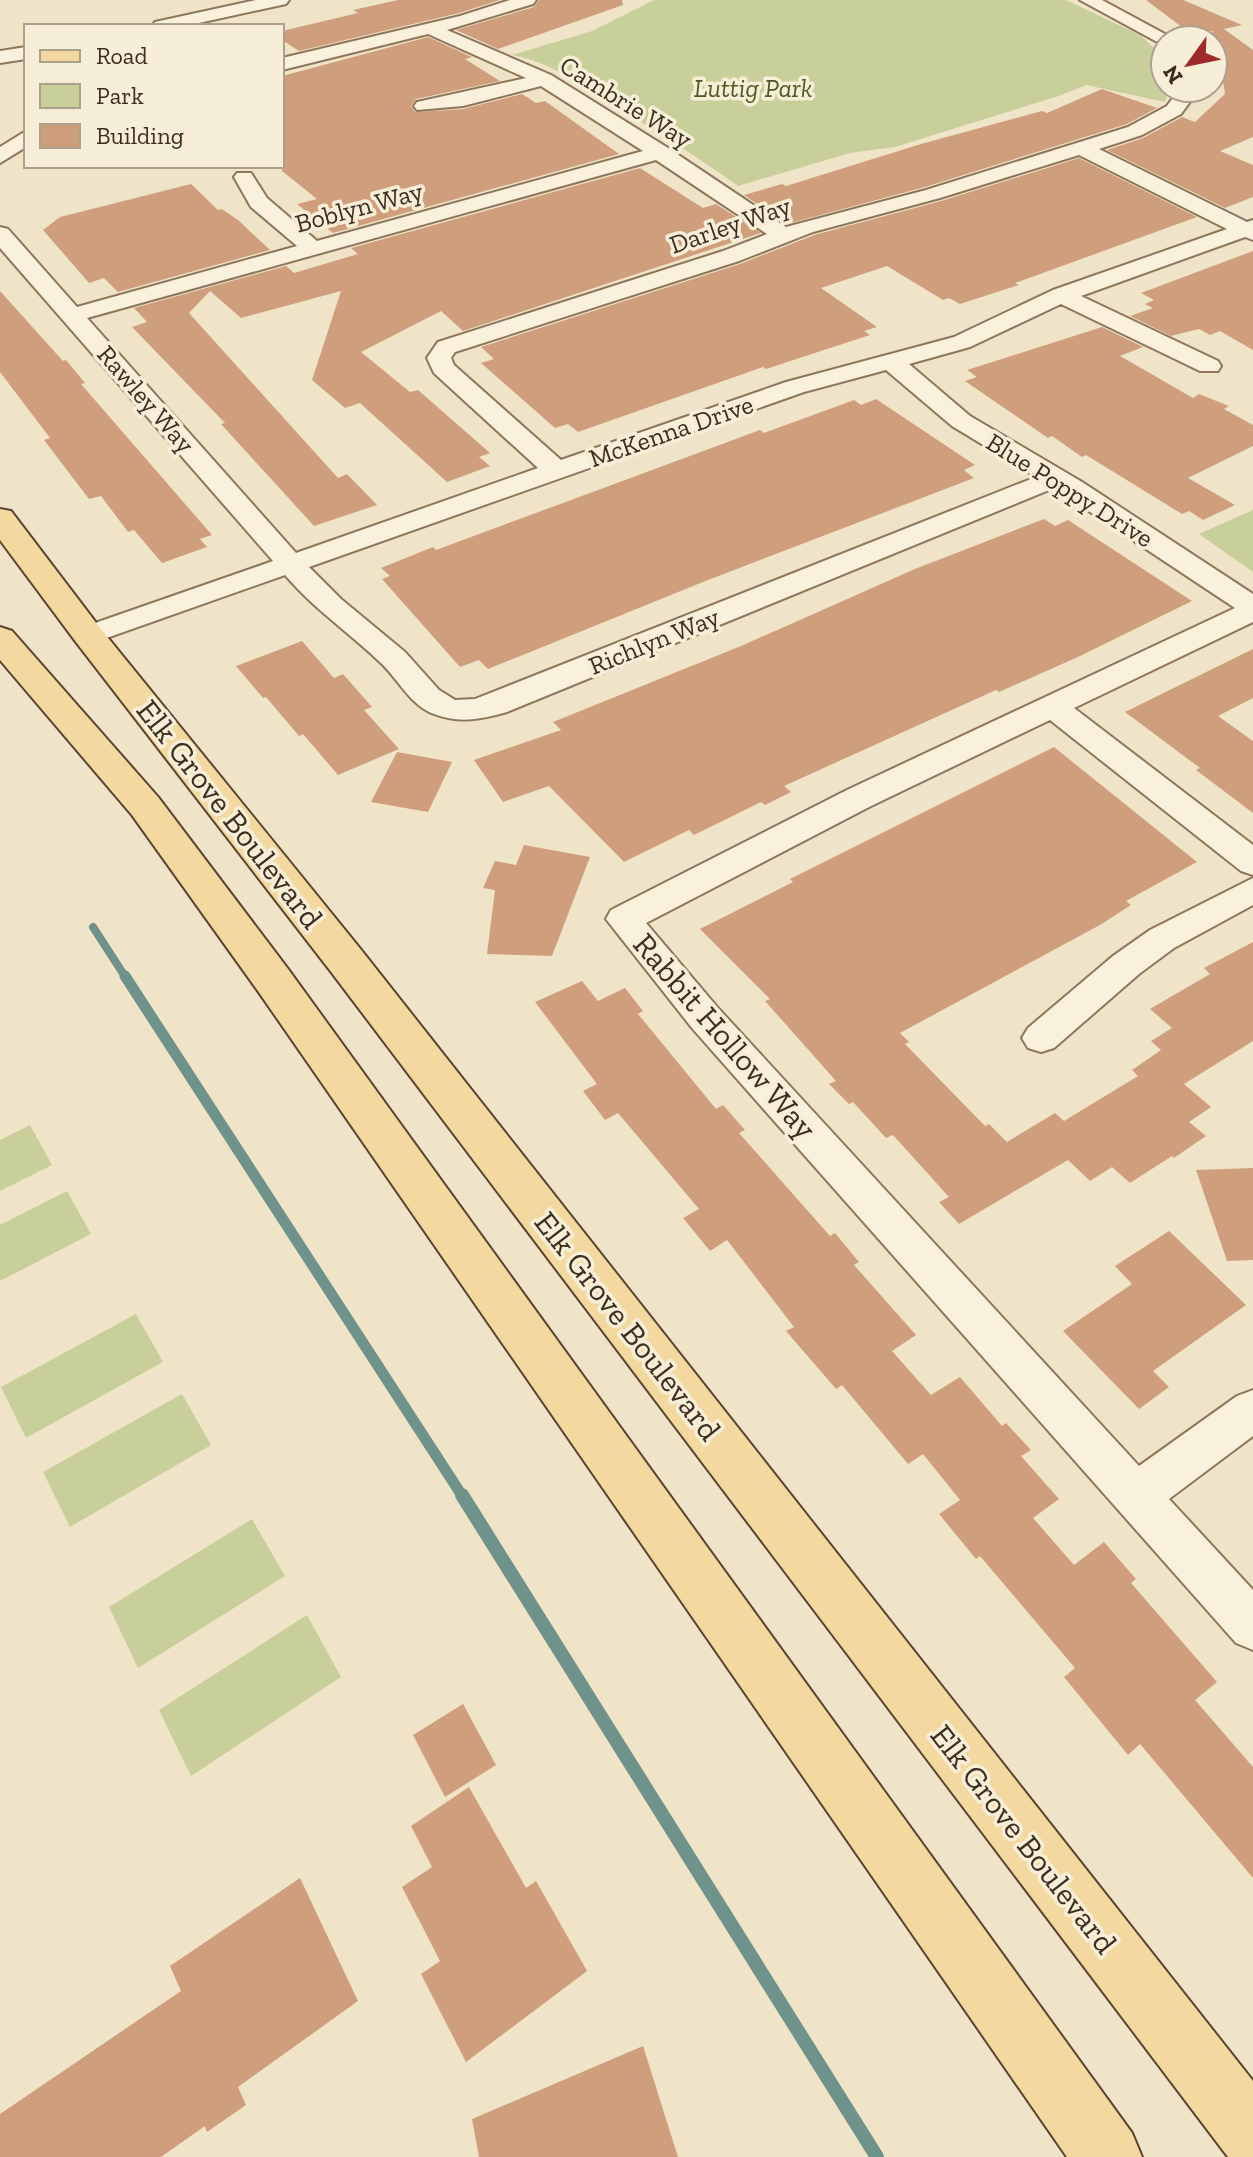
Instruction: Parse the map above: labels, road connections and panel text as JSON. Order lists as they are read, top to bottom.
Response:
{
  "streets": {
    "main road": ["Elk Grove Boulevard"],
    "street": [
      "Cambrie Way",
      "Boblyn Way",
      "Darley Way",
      "Rawley Way",
      "McKenna Drive",
      "Blue Poppy Drive",
      "Richlyn Way",
      "Rabbit Hollow Way"
    ]
  },
  "crossings": [
    ["Cambrie Way", "Boblyn Way"],
    ["Cambrie Way", "Darley Way"],
    ["Boblyn Way", "Rawley Way"],
    ["Darley Way", "McKenna Drive"],
    ["Rawley Way", "McKenna Drive"],
    ["Rawley Way", "Richlyn Way"],
    ["McKenna Drive", "Blue Poppy Drive"],
    ["McKenna Drive", "Richlyn Way"],
    ["McKenna Drive", "Elk Grove Boulevard"],
    ["Blue Poppy Drive", "Richlyn Way"],
    ["Blue Poppy Drive", "Rabbit Hollow Way"]
  ],
  "parks": ["Luttig Park"],
  "legend": ["Road", "Park", "Building"],
  "north": "bottom left"
}
